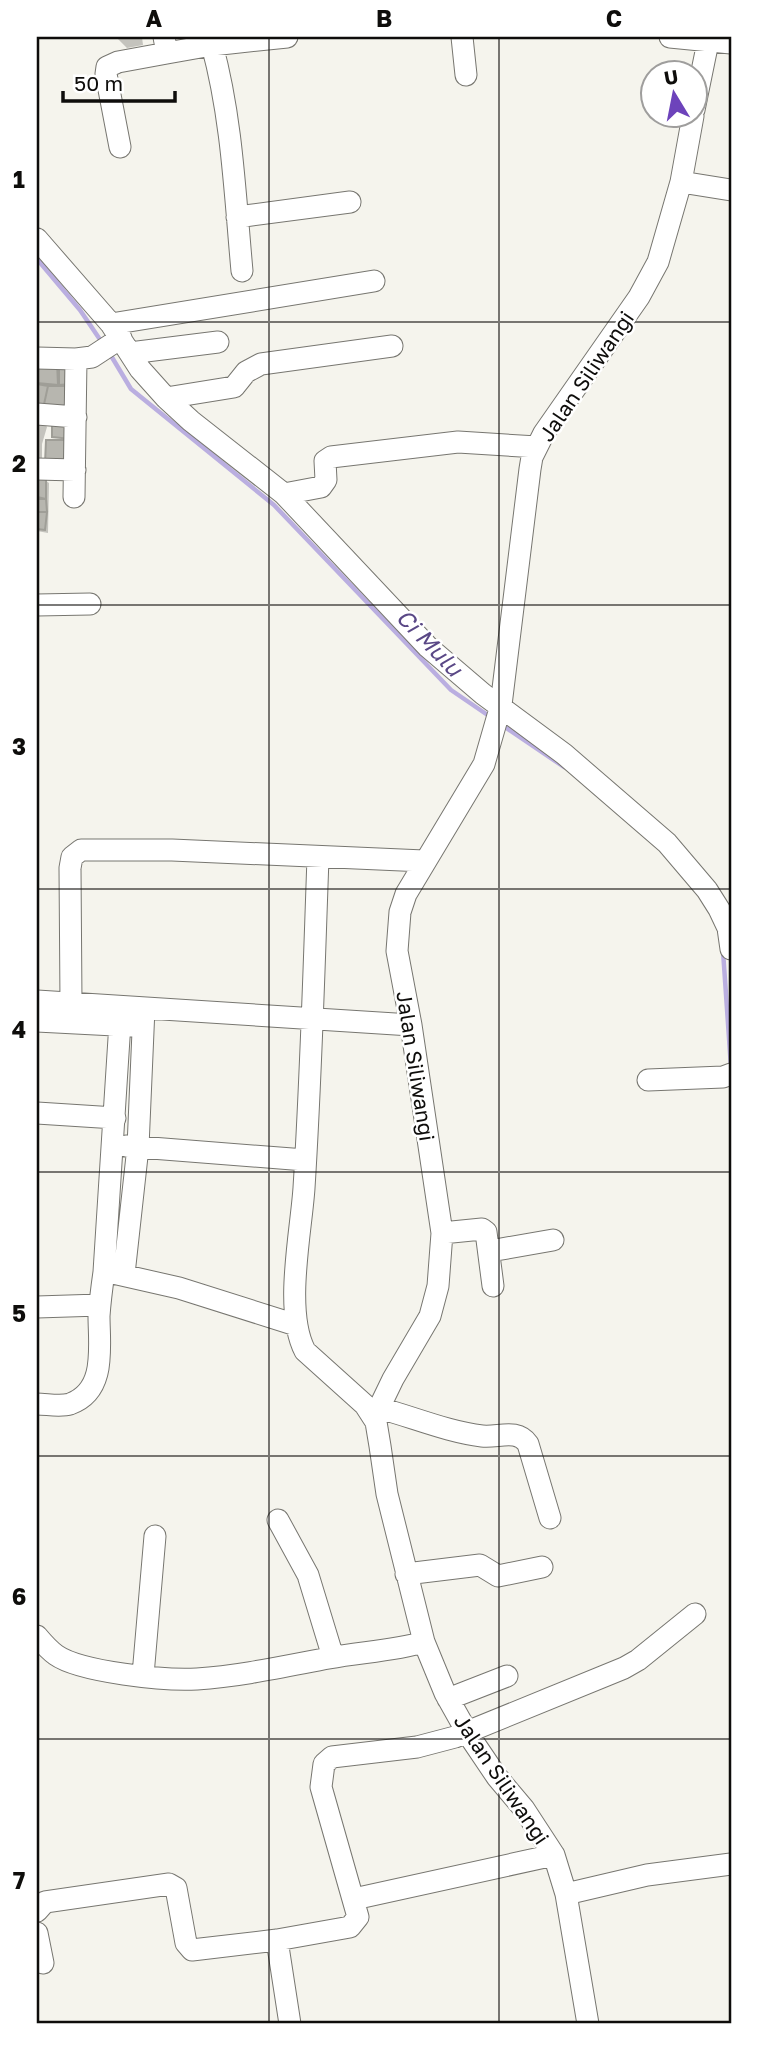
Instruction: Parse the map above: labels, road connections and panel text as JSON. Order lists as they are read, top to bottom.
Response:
{
  "streets": {
    "street": ["Jalan Siliwangi"]
  },
  "water": ["Ci Mulu"],
  "scale_bar": "50 m",
  "north": "top",
  "grid": {
    "columns": ["A", "B", "C"],
    "rows": [
      "1",
      "2",
      "3",
      "4",
      "5",
      "6",
      "7"
    ]
  }
}
